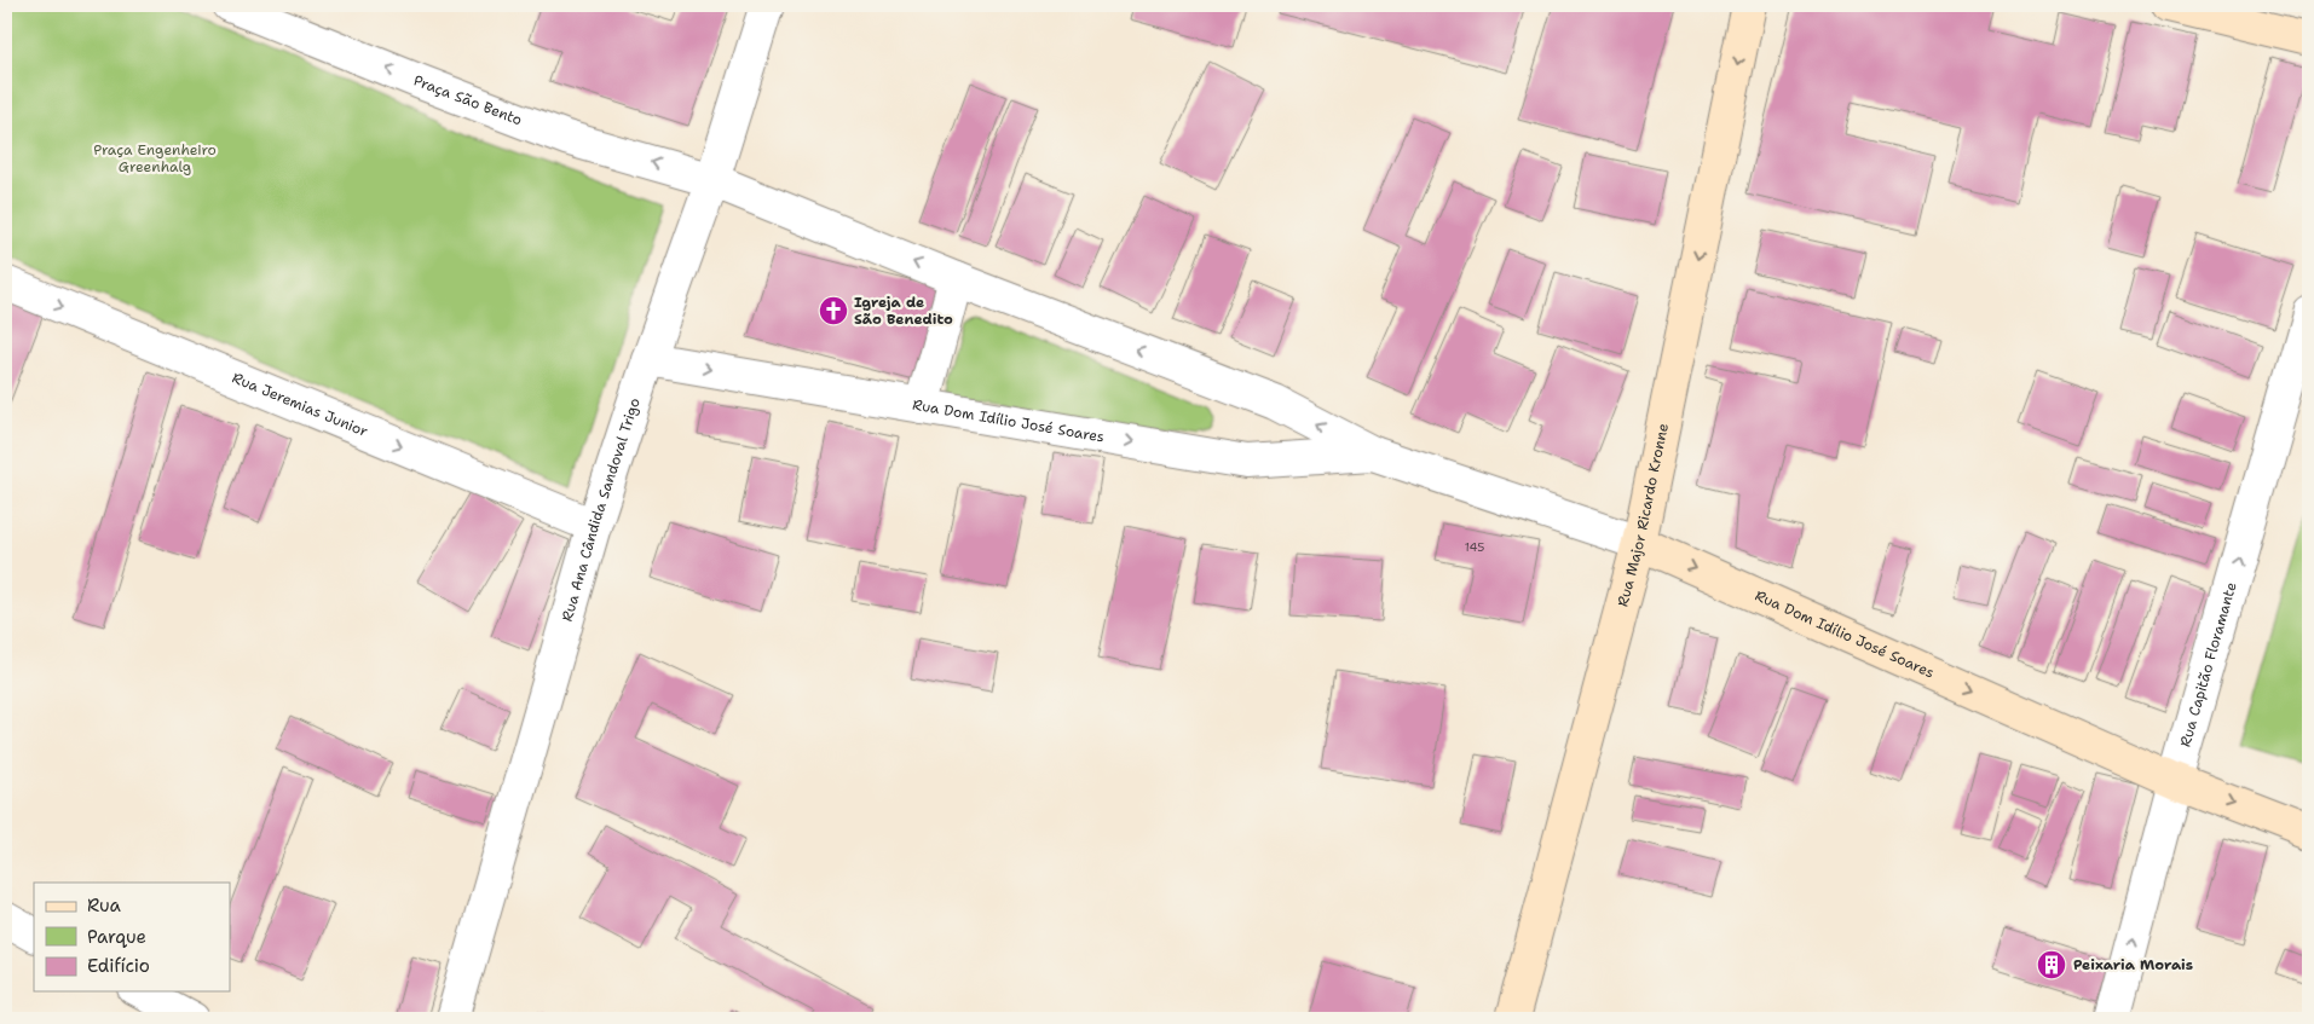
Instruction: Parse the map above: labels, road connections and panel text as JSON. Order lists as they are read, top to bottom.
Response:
{
  "streets": {
    "main road": ["Rua Dom Idílio José Soares", "Rua Major Ricardo Kronne"],
    "street": [
      "Praça São Bento",
      "Rua Jeremias Junior",
      "Rua Ana Cândida Sandoval Trigo",
      "Rua Capitão Floramante"
    ]
  },
  "crossings": [
    ["Praça São Bento", "Rua Dom Idílio José Soares"],
    ["Praça São Bento", "Rua Ana Cândida Sandoval Trigo"],
    ["Rua Jeremias Junior", "Rua Ana Cândida Sandoval Trigo"],
    ["Rua Dom Idílio José Soares", "Rua Ana Cândida Sandoval Trigo"],
    ["Rua Dom Idílio José Soares", "Rua Major Ricardo Kronne"],
    ["Rua Dom Idílio José Soares", "Rua Capitão Floramante"]
  ],
  "one_way": [
    "Praça São Bento",
    "Rua Jeremias Junior",
    "Rua Major Ricardo Kronne",
    "Rua Capitão Floramante"
  ],
  "parks": ["Praça Engenheiro Greenhalg"],
  "places": {
    "church": ["Igreja de São Benedito"],
    "building": ["Peixaria Morais"]
  },
  "house_numbers": ["145"],
  "legend": ["Rua", "Parque", "Edifício"]
}
